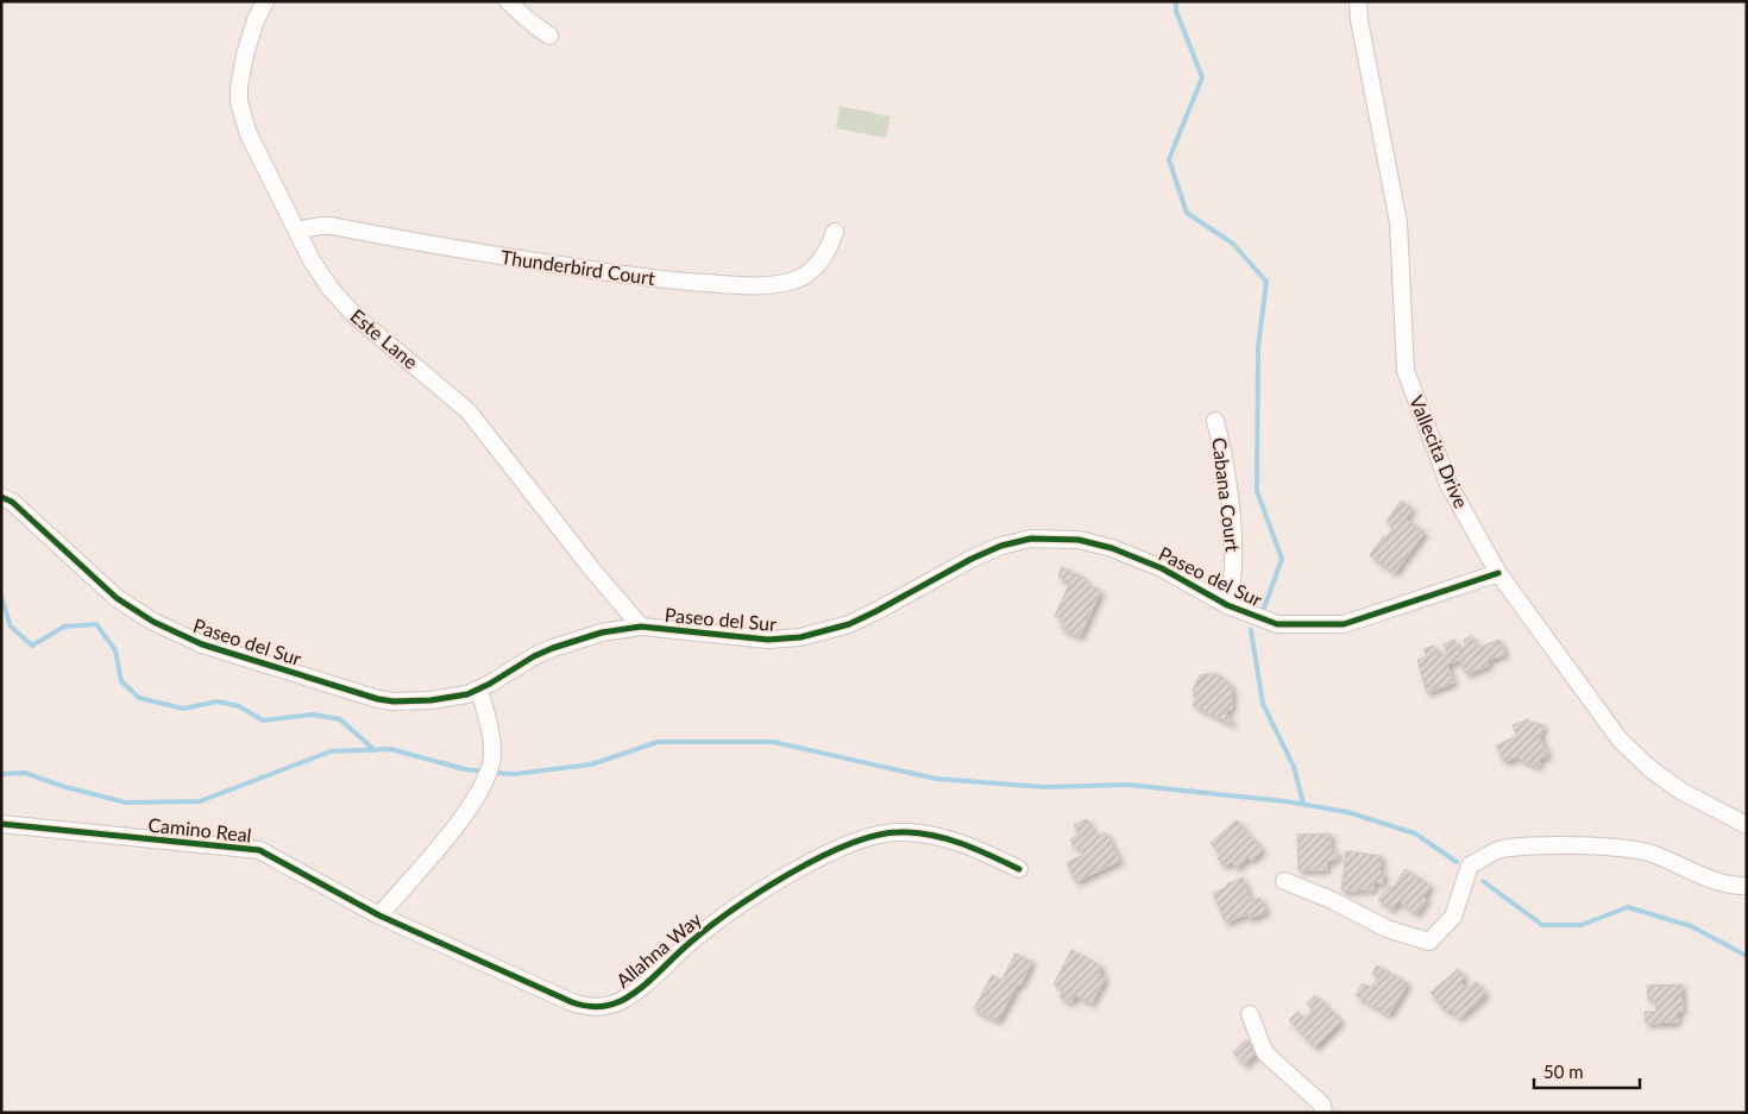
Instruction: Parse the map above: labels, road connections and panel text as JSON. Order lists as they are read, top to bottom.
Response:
{
  "streets": {
    "street": [
      "Thunderbird Court",
      "Este Lane",
      "Vallecita Drive",
      "Cabana Court",
      "Paseo del Sur",
      "Camino Real",
      "Allahna Way"
    ]
  },
  "crossings": [
    ["Thunderbird Court", "Este Lane"],
    ["Este Lane", "Paseo del Sur"],
    ["Vallecita Drive", "Paseo del Sur"],
    ["Cabana Court", "Paseo del Sur"],
    ["Camino Real", "Allahna Way"]
  ],
  "scale_bar": "50 m"
}
